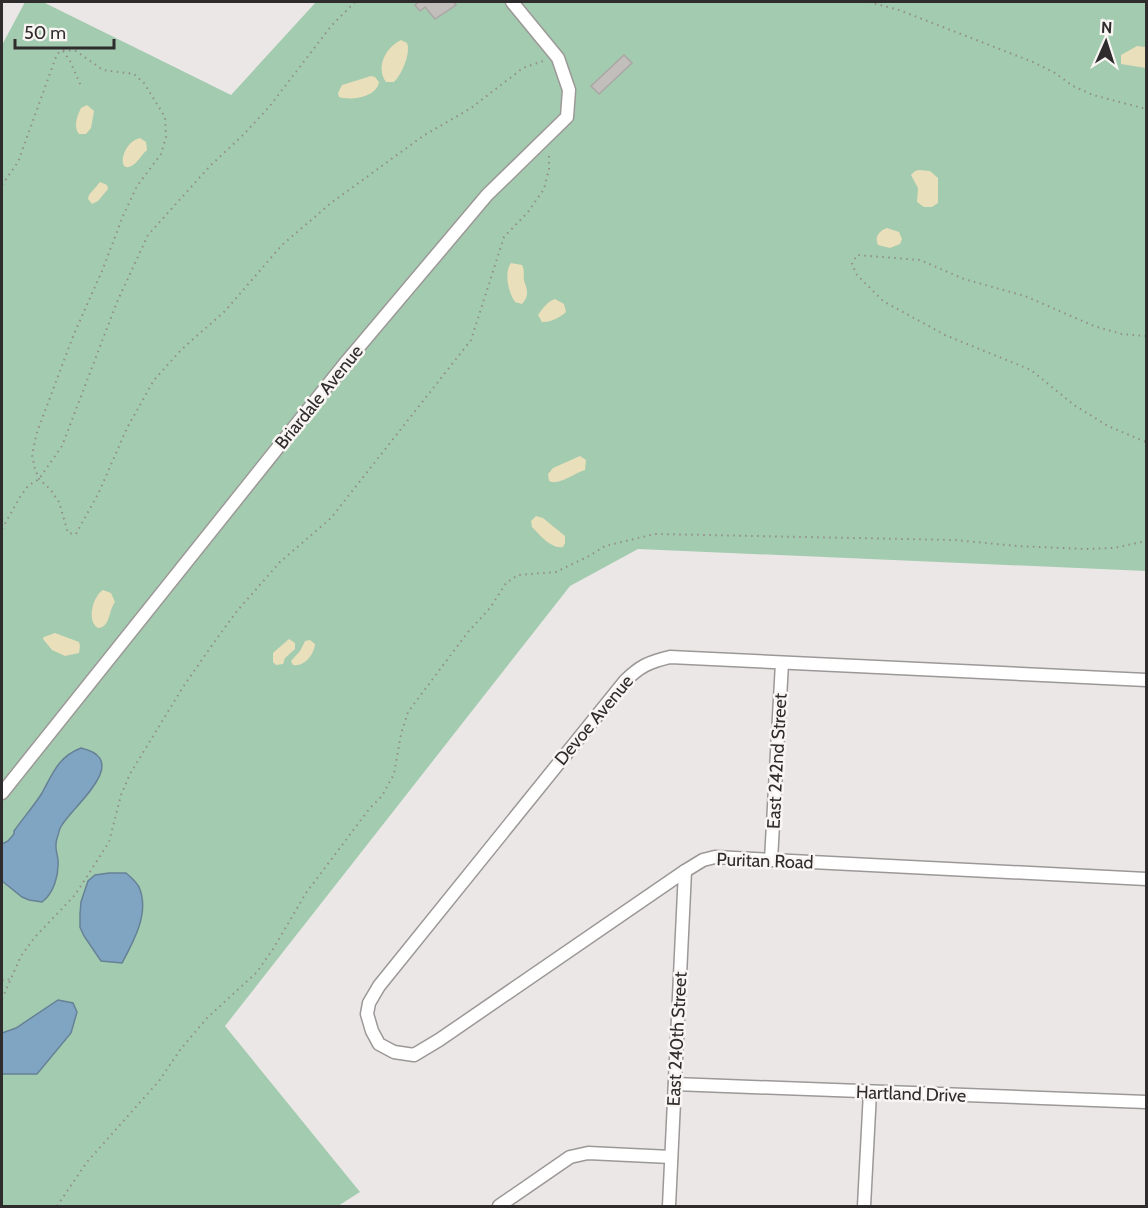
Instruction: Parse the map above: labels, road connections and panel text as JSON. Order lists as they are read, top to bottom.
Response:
{
  "streets": {
    "street": [
      "Briardale Avenue",
      "Devoe Avenue",
      "East 242nd Street",
      "Puritan Road",
      "East 240th Street",
      "Hartland Drive"
    ]
  },
  "crossings": [
    ["Devoe Avenue", "East 242nd Street"],
    ["Devoe Avenue", "Puritan Road"],
    ["East 242nd Street", "Puritan Road"],
    ["Puritan Road", "East 240th Street"],
    ["East 240th Street", "Hartland Drive"]
  ],
  "scale_bar": "50 m",
  "north": "top"
}
